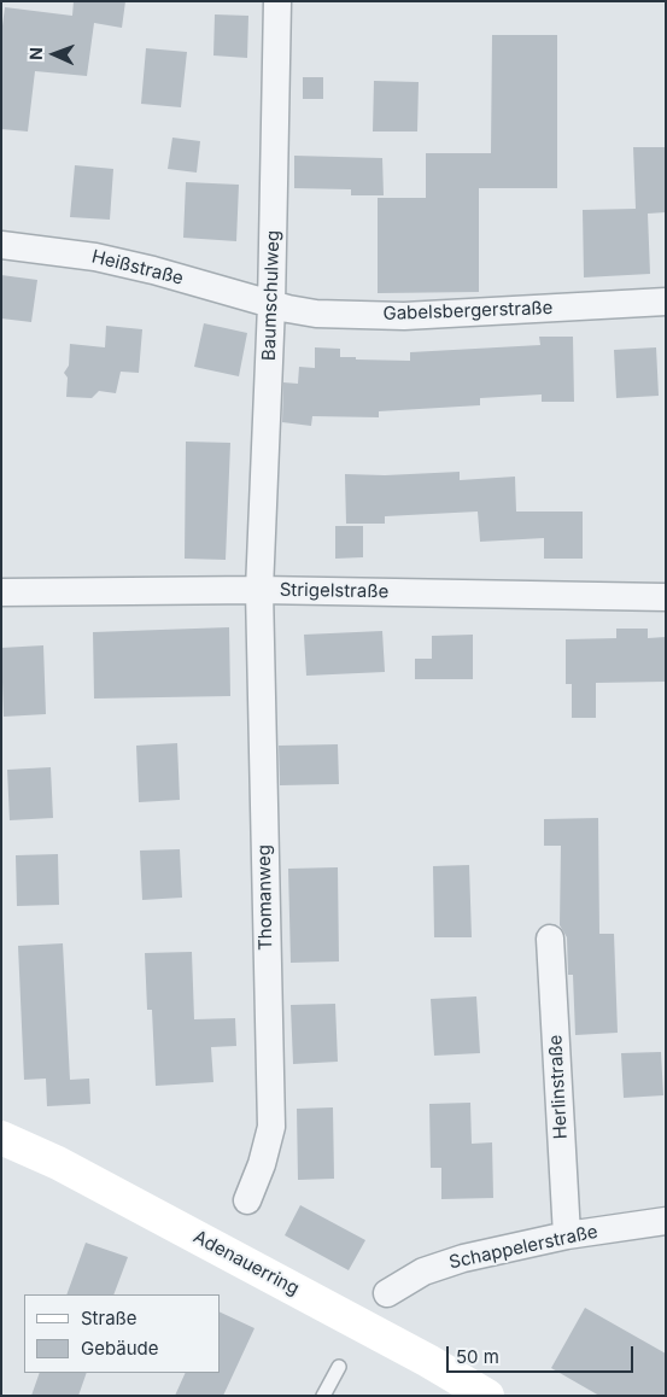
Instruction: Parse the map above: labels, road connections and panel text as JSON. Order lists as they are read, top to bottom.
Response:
{
  "streets": {
    "main road": ["Adenauerring"],
    "street": [
      "Heißstraße",
      "Baumschulweg",
      "Gabelsbergerstraße",
      "Strigelstraße",
      "Thomanweg",
      "Herlinstraße",
      "Schappelerstraße"
    ]
  },
  "crossings": [
    ["Heißstraße", "Baumschulweg"],
    ["Heißstraße", "Gabelsbergerstraße"],
    ["Baumschulweg", "Gabelsbergerstraße"],
    ["Baumschulweg", "Strigelstraße"],
    ["Baumschulweg", "Thomanweg"],
    ["Strigelstraße", "Thomanweg"],
    ["Herlinstraße", "Schappelerstraße"]
  ],
  "legend": ["Straße", "Gebäude"],
  "scale_bar": "50 m",
  "north": "left"
}
